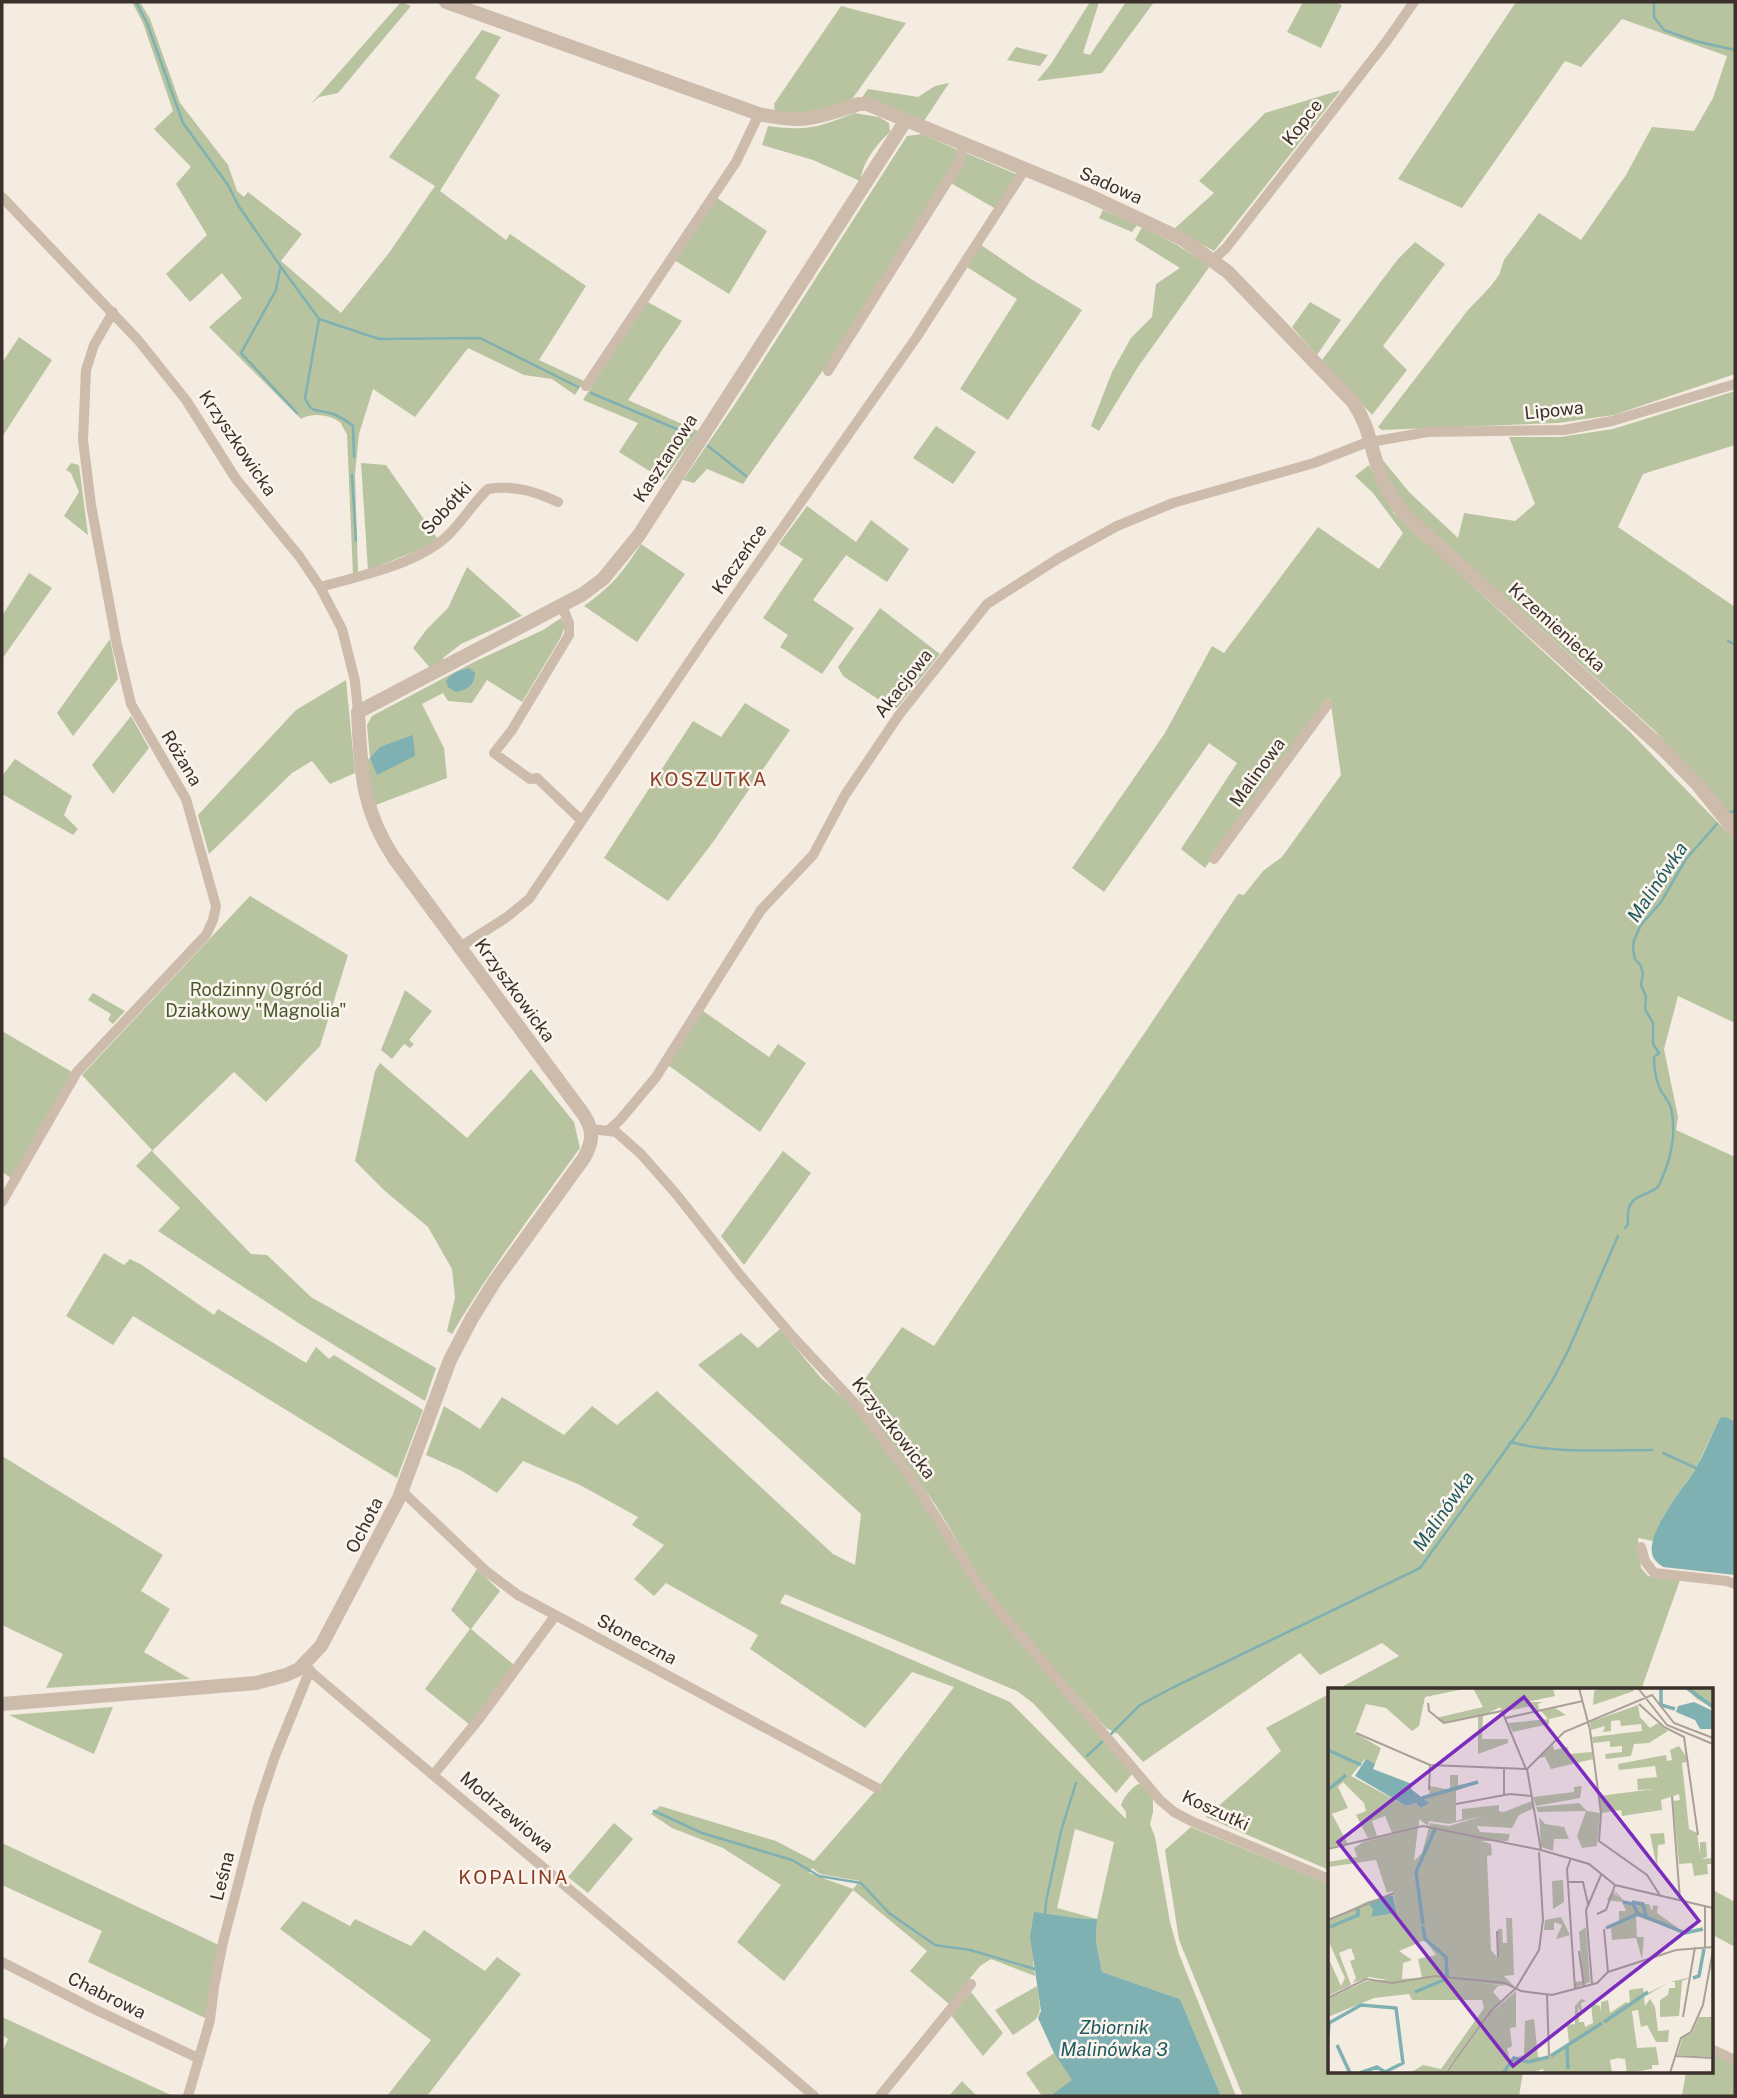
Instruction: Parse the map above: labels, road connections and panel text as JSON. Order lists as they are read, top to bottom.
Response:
{
  "streets": {
    "street": [
      "Kopce",
      "Sadowa",
      "Lipowa",
      "Krzyszkowicka",
      "Kasztanowa",
      "Sobótki",
      "Kaczeńce",
      "Krzemieniecka",
      "Akacjowa",
      "Różana",
      "Malinowa",
      "Ochota",
      "Słoneczna",
      "Koszutki",
      "Modrzewiowa",
      "Leśna",
      "Chabrowa"
    ]
  },
  "crossings": [
    ["Kopce", "Sadowa"],
    ["Sadowa", "Lipowa"],
    ["Sadowa", "Kasztanowa"],
    ["Sadowa", "Kaczeńce"],
    ["Sadowa", "Krzemieniecka"],
    ["Sadowa", "Akacjowa"],
    ["Lipowa", "Krzemieniecka"],
    ["Lipowa", "Akacjowa"],
    ["Krzyszkowicka", "Kasztanowa"],
    ["Krzyszkowicka", "Sobótki"],
    ["Krzyszkowicka", "Kaczeńce"],
    ["Krzyszkowicka", "Akacjowa"],
    ["Krzyszkowicka", "Różana"],
    ["Krzyszkowicka", "Ochota"],
    ["Krzyszkowicka", "Koszutki"],
    ["Krzemieniecka", "Akacjowa"],
    ["Ochota", "Słoneczna"],
    ["Ochota", "Modrzewiowa"],
    ["Ochota", "Leśna"],
    ["Modrzewiowa", "Leśna"],
    ["Leśna", "Chabrowa"]
  ],
  "districts": ["KOSZUTKA", "KOPALINA"],
  "water": ["Malinówka", "Zbiornik Malinówka 3"],
  "parks": ["Rodzinny Ogród Działkowy \"Magnolia\""]
}
